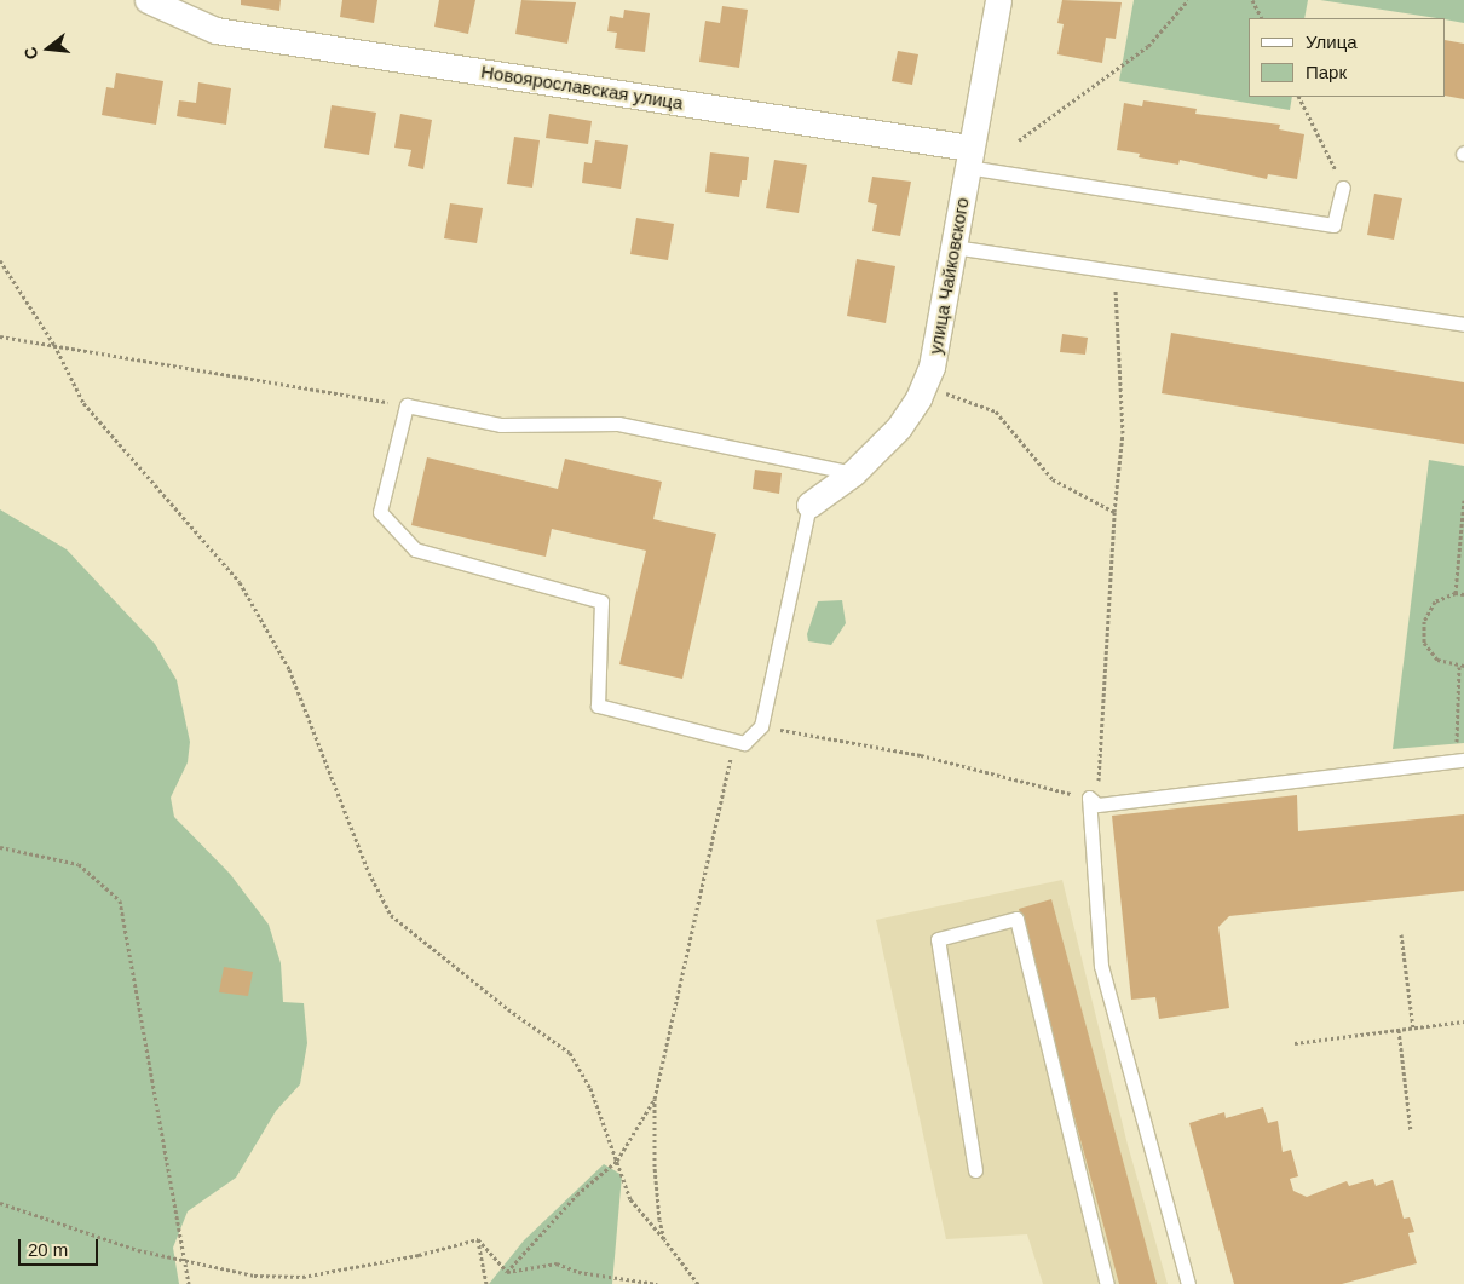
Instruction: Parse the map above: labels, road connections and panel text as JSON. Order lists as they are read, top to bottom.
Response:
{
  "streets": {
    "street": ["Новоярославская улица", "улица Чайковского"]
  },
  "crossings": [
    ["Новоярославская улица", "улица Чайковского"]
  ],
  "legend": ["Улица", "Парк"],
  "scale_bar": "20 m",
  "north": "left"
}
